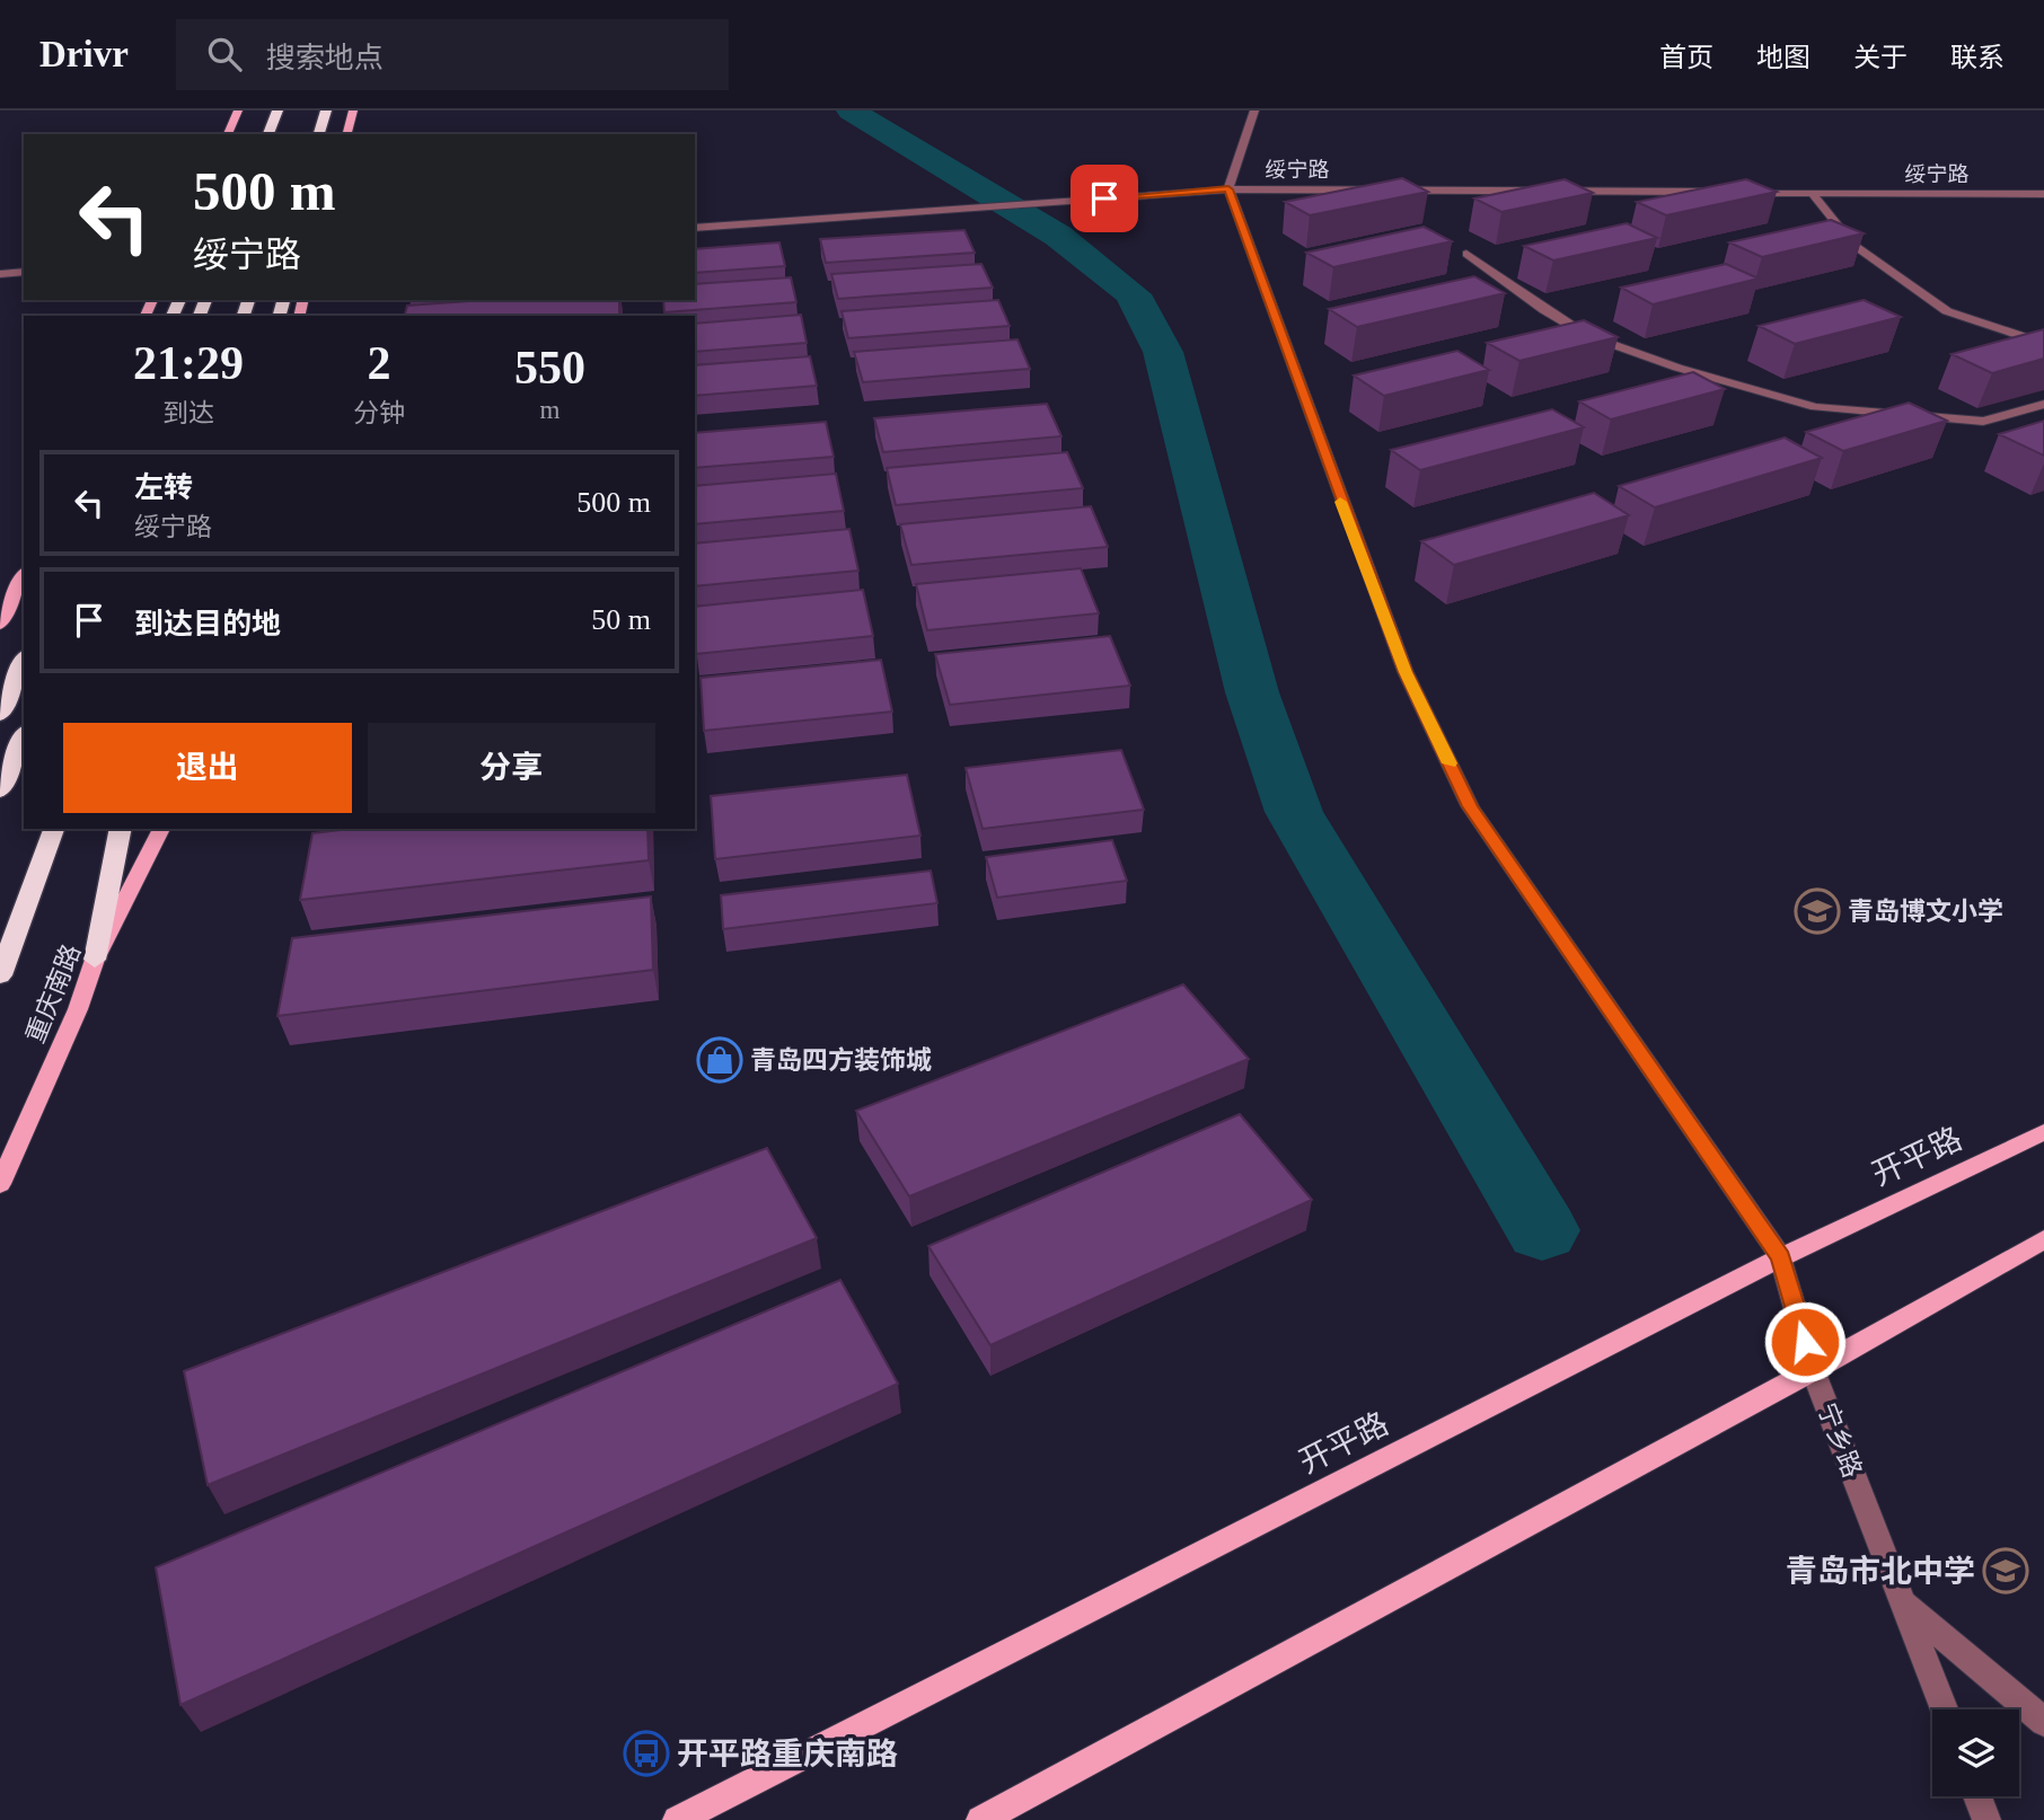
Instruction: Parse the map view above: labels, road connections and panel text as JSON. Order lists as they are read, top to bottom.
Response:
{
  "streets": {
    "main road": ["重庆南路", "开平路"],
    "street": ["绥宁路", "宁乡路"]
  },
  "crossings": [
    ["绥宁路", "宁乡路"],
    ["开平路", "宁乡路"]
  ],
  "places": {
    "school or university": ["青岛博文小学", "青岛市北中学"],
    "shop": ["青岛四方装饰城"],
    "bus stop": ["开平路重庆南路"]
  },
  "page": {
    "header": "Drivr",
    "search": "搜索地点",
    "nav": [
      "首页",
      "地图",
      "关于",
      "联系"
    ],
    "turn": ["500 m", "绥宁路"],
    "eta": [
      "21:29",
      "到达",
      "2",
      "分钟",
      "550",
      "m"
    ],
    "list": [
      {
        "name": "左转",
        "note": "绥宁路",
        "value": "500 m"
      },
      {
        "name": "到达目的地",
        "value": "50 m"
      }
    ],
    "buttons": ["退出", "分享"]
  }
}
